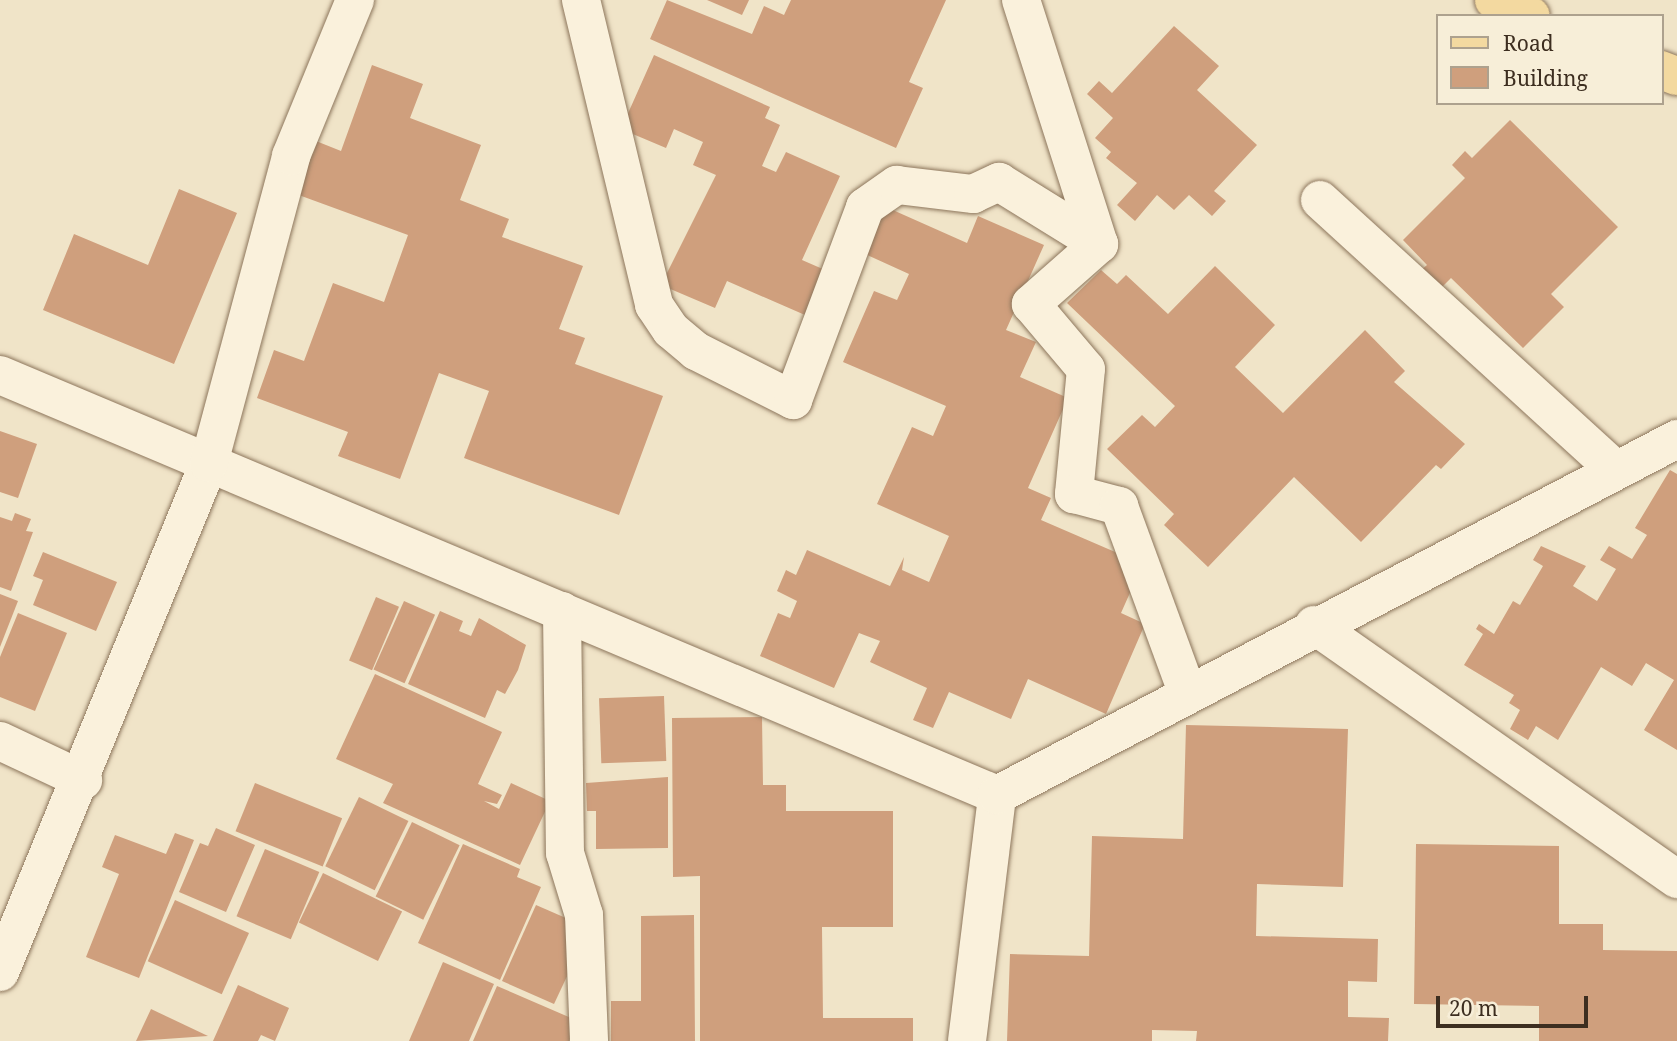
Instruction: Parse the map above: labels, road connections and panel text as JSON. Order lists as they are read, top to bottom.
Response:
{
  "legend": ["Road", "Building"],
  "scale_bar": "20 m"
}
